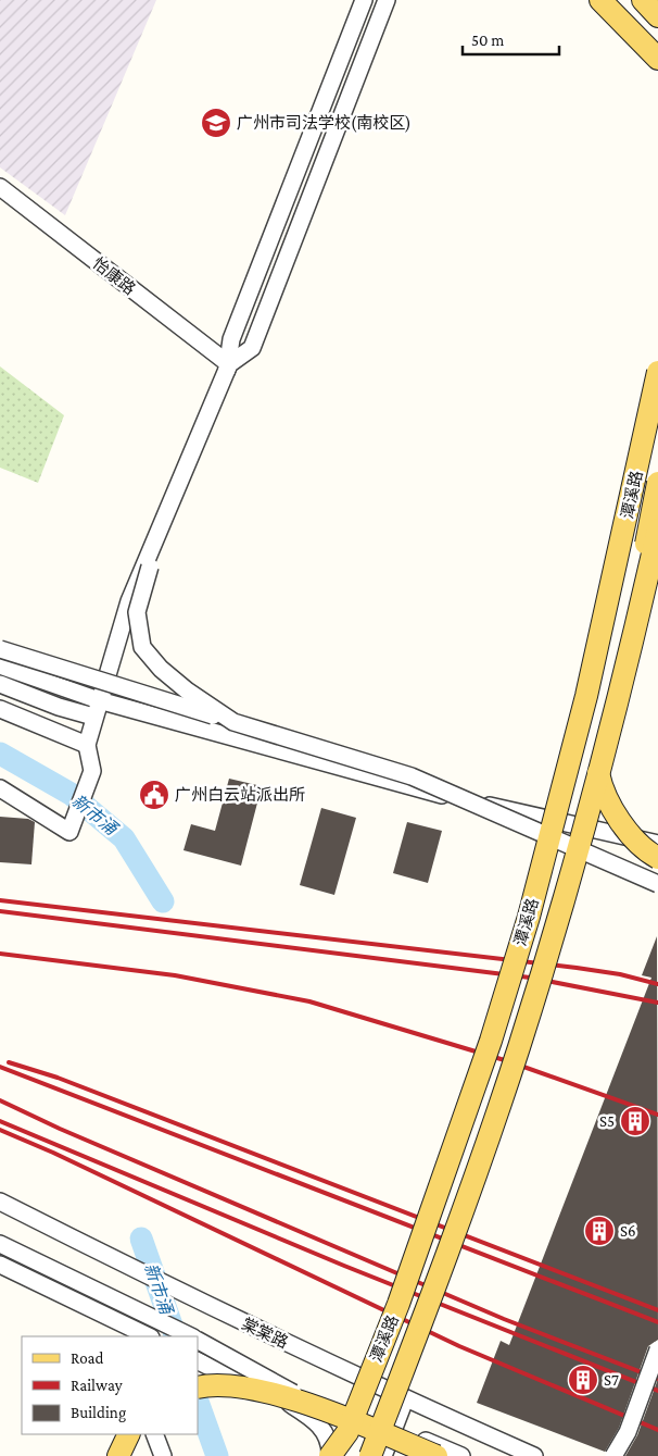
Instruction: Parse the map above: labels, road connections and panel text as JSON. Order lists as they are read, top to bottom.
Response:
{
  "streets": {
    "main road": ["潭溪路"],
    "street": ["怡康路", "棠棠路"]
  },
  "water": ["新市涌"],
  "places": {
    "school or university": ["广州市司法学校(南校区)"],
    "public building": ["广州白云站派出所"],
    "building": ["S5", "S6", "S7"]
  },
  "legend": ["Road", "Railway", "Building"],
  "scale_bar": "50 m"
}
